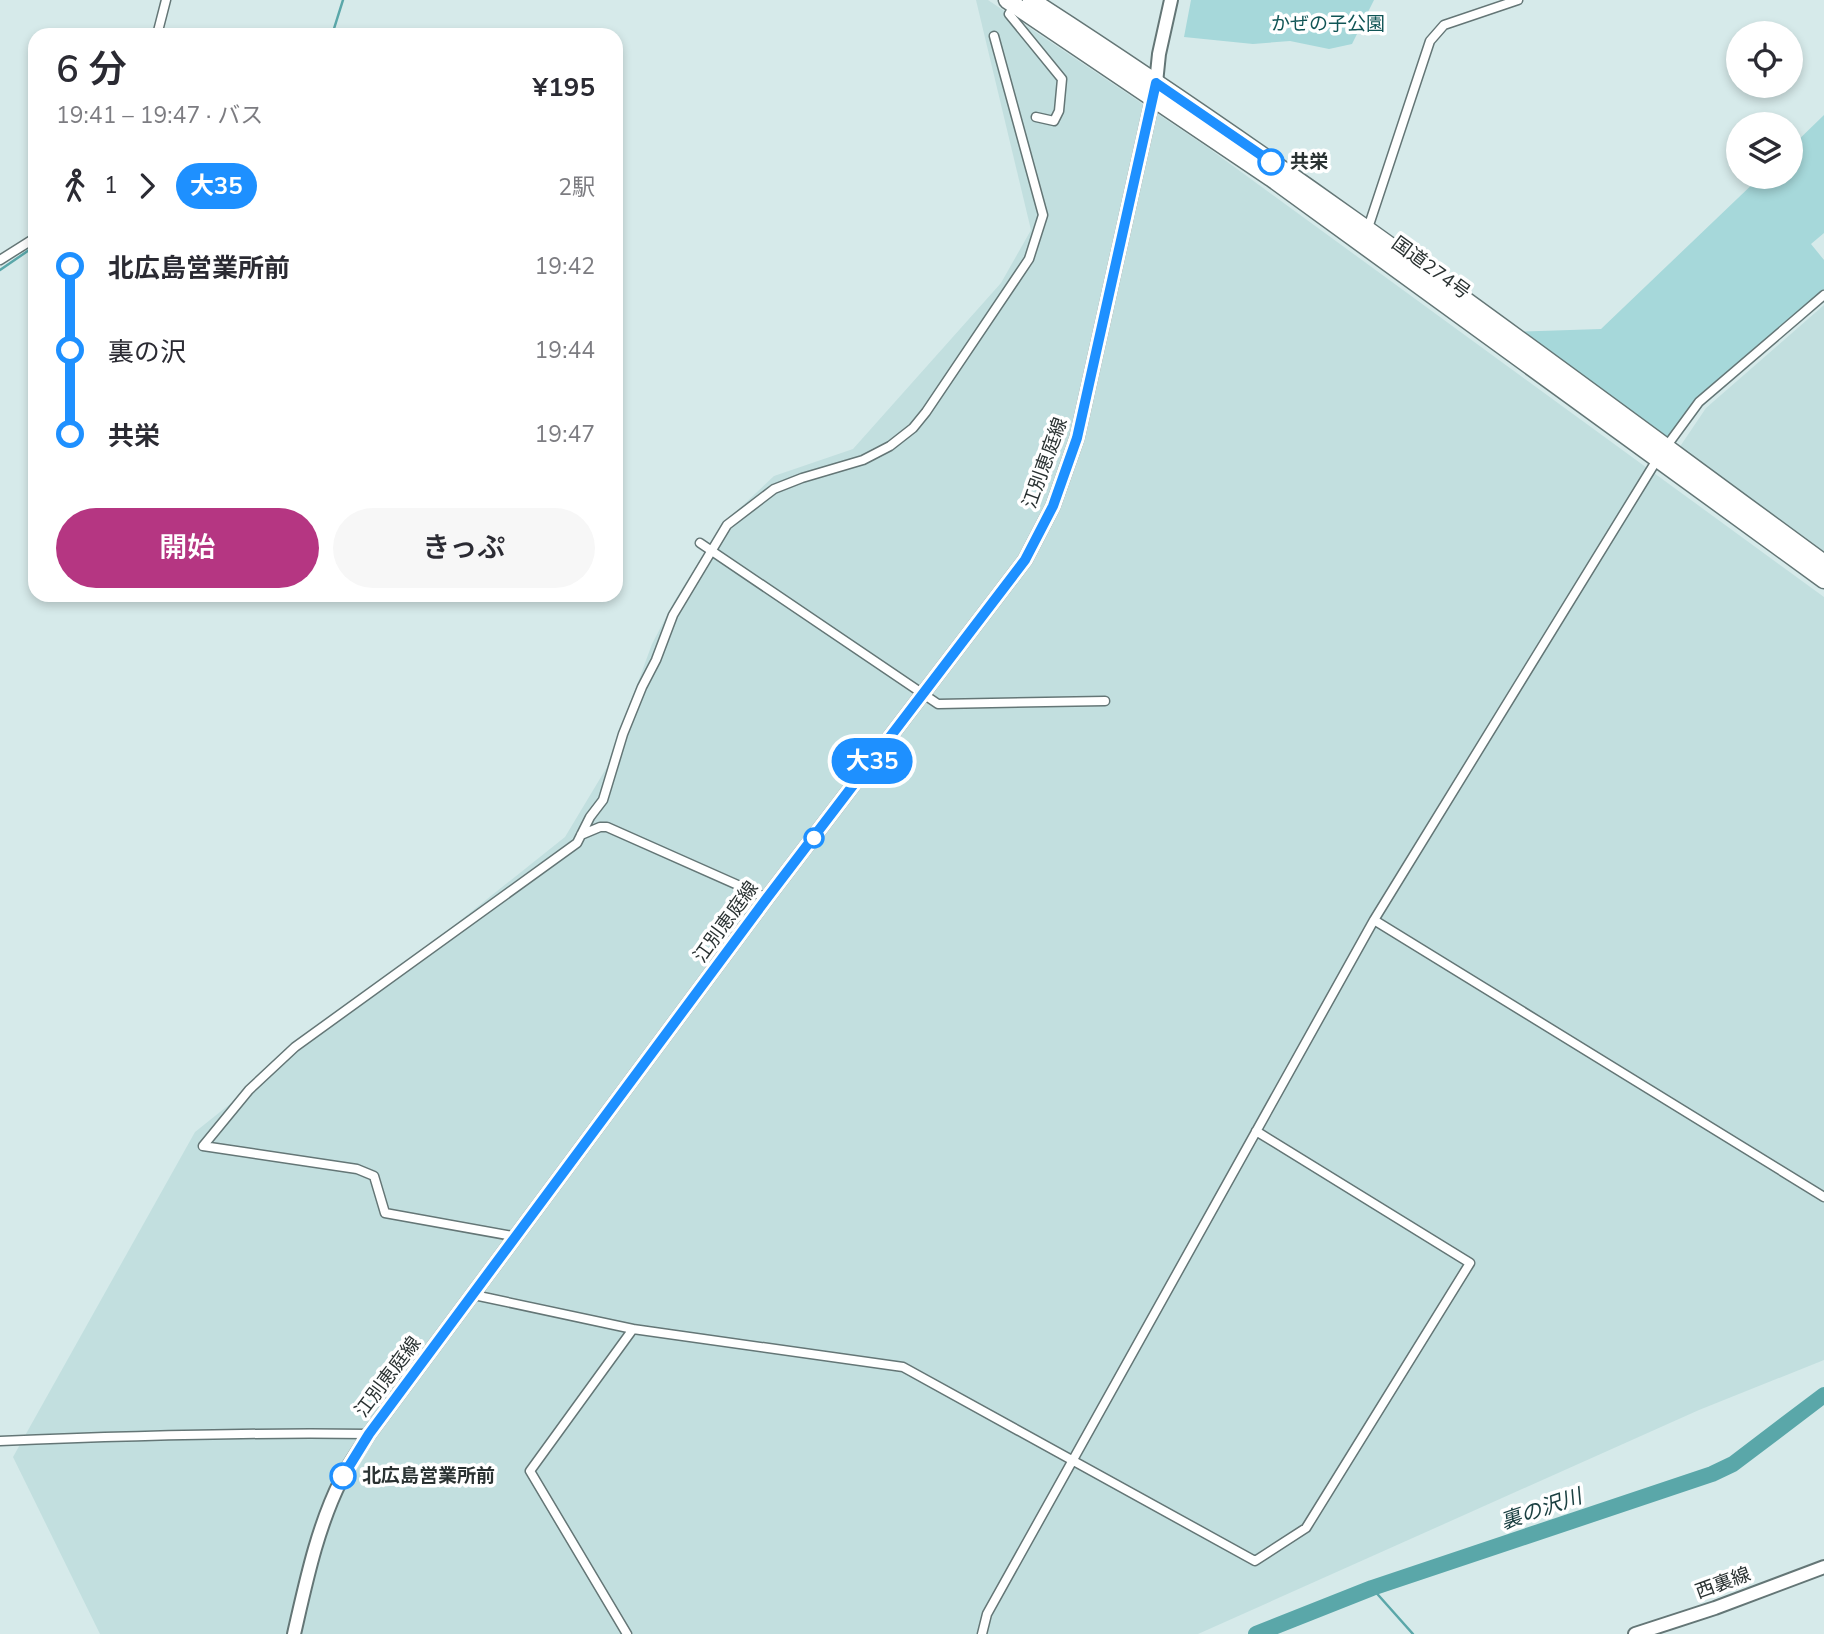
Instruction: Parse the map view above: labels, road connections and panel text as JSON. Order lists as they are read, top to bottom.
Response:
{
  "streets": {
    "highway": ["国道274号"],
    "main road": ["江別恵庭線", "西裏線"]
  },
  "crossings": [
    ["国道274号", "江別恵庭線"]
  ],
  "water": ["裏の沢川"],
  "parks": ["かぜの子公園"],
  "places": ["共栄", "北広島営業所前"],
  "lines": ["bus line 大35"],
  "page": {
    "on_map": "大35",
    "heading": ["6 分", "19:41 – 19:47 · バス", "¥195"],
    "legs": ["1", "大35", "2駅"],
    "list": [
      {
        "name": "北広島営業所前",
        "value": "19:42"
      },
      {
        "name": "裏の沢",
        "value": "19:44"
      },
      {
        "name": "共栄",
        "value": "19:47"
      }
    ],
    "buttons": ["開始", "きっぷ"]
  }
}
